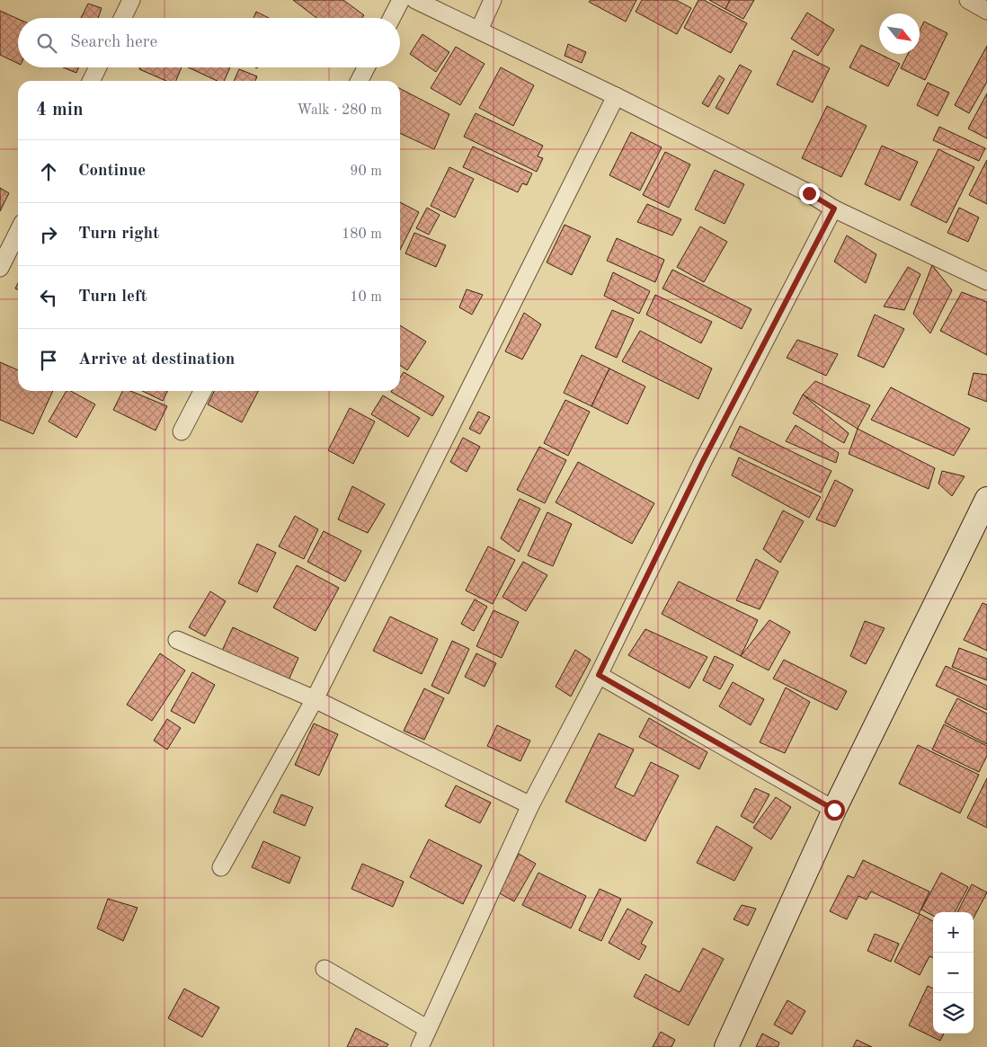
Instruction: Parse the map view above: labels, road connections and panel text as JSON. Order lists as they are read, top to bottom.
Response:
{
  "north": "bottom right",
  "page": {
    "search": "Search here",
    "heading": ["4 min", "Walk · 280 m"],
    "list": [
      ["Continue", "90 m"],
      ["Turn right", "180 m"],
      ["Turn left", "10 m"],
      "Arrive at destination"
    ],
    "map_buttons": ["+", "−"]
  }
}
